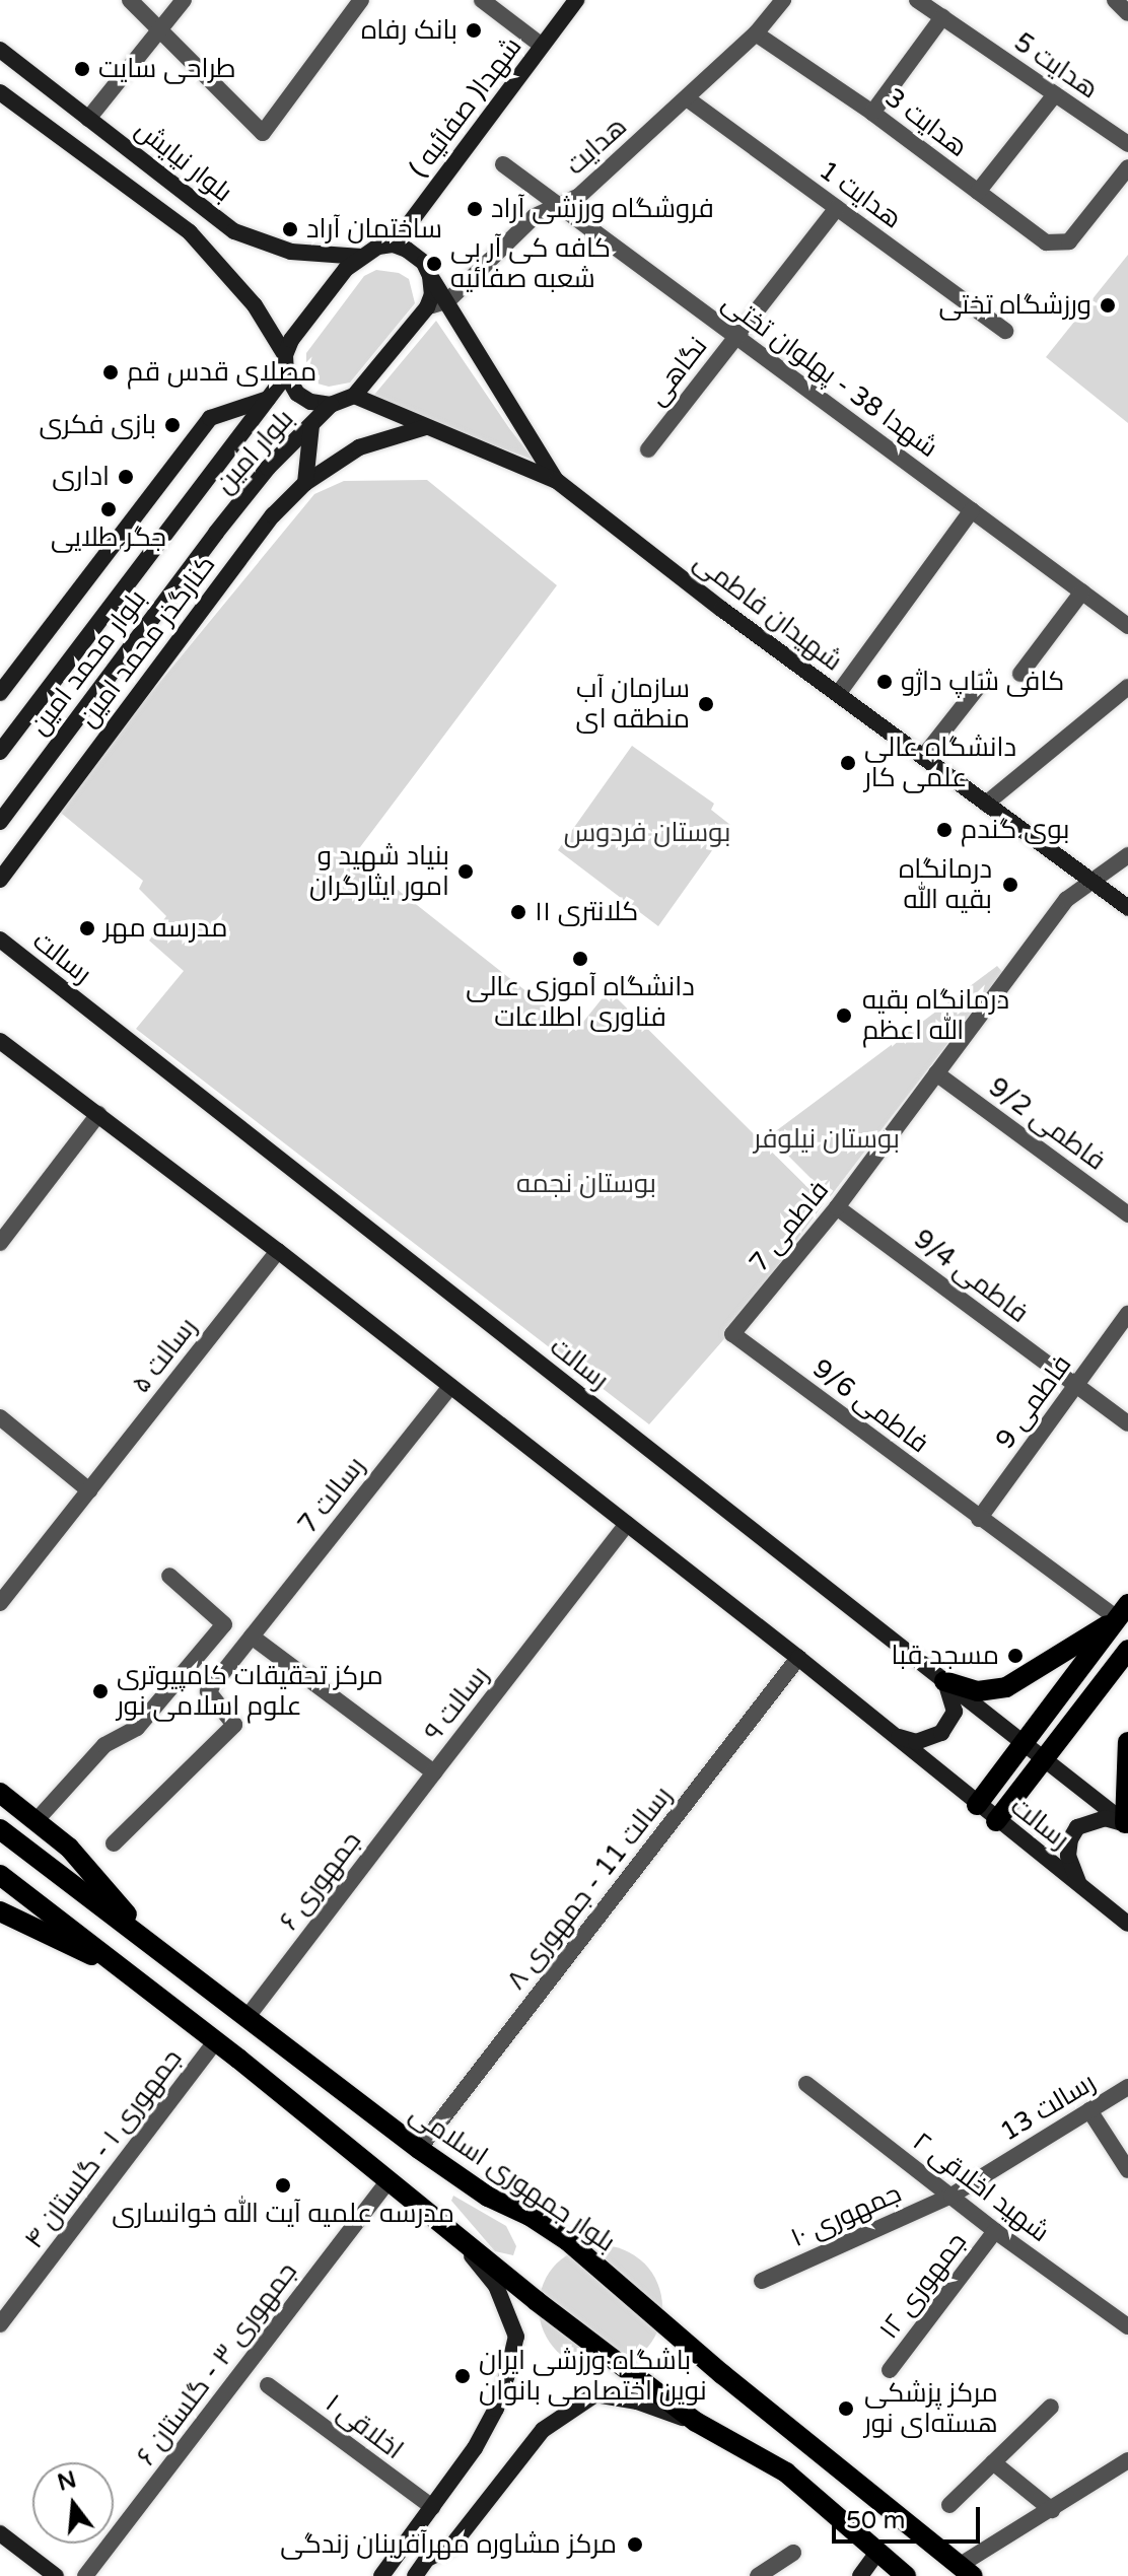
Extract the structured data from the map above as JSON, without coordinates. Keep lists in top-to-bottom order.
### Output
{
  "streets": {
    "main road": [
      "شهدا( صفائیه )",
      "بلوار نیایش",
      "بلوار امین",
      "شهیدان فاطمی",
      "کنارگذر محمد امین",
      "بلوار محمد امین",
      "رسالت",
      "بلوار جمهوری اسلامی"
    ],
    "street": [
      "هدایت 5",
      "هدایت 3",
      "هدایت",
      "هدایت 1",
      "نگاهی",
      "شهدا 38 - پهلوان تختی",
      "فاطمی 9/2",
      "فاطمی 7",
      "فاطمی 9/4",
      "رسالت ۵",
      "فاطمی 9",
      "فاطمی 9/6",
      "رسالت 7",
      "رسالت ۹",
      "جمهوری ۶",
      "رسالت 11 - جمهوری ۸",
      "رسالت 13",
      "جمهوری ۱ - گلستان ۴",
      "شهید اخلاقی ۲",
      "جمهوری ۱۰",
      "جمهوری ۱۲",
      "جمهوری ۳ - گلستان ۶",
      "اخلاقی ۱"
    ]
  },
  "crossings": [
    ["هدایت 3", "هدایت"],
    ["هدایت", "هدایت 1"],
    ["هدایت", "شهدا 38 - پهلوان تختی"],
    ["هدایت 1", "نگاهی"],
    ["نگاهی", "شهدا 38 - پهلوان تختی"],
    ["بلوار امین", "بلوار محمد امین"],
    ["شهیدان فاطمی", "کنارگذر محمد امین"],
    ["شهیدان فاطمی", "فاطمی 7"],
    ["رسالت", "رسالت ۵"],
    ["رسالت", "رسالت 7"],
    ["رسالت", "رسالت ۹"],
    ["رسالت", "رسالت 11 - جمهوری ۸"],
    ["فاطمی 9/2", "فاطمی 7"],
    ["فاطمی 7", "فاطمی 9/4"],
    ["فاطمی 7", "فاطمی 9/6"],
    ["فاطمی 9/4", "فاطمی 9"],
    ["فاطمی 9", "فاطمی 9/6"],
    ["رسالت 7", "رسالت ۹"],
    ["رسالت ۹", "جمهوری ۶"],
    ["جمهوری ۶", "بلوار جمهوری اسلامی"],
    ["رسالت 11 - جمهوری ۸", "بلوار جمهوری اسلامی"],
    ["رسالت 13", "شهید اخلاقی ۲"],
    ["رسالت 13", "جمهوری ۱۰"],
    ["شهید اخلاقی ۲", "جمهوری ۱۰"],
    ["شهید اخلاقی ۲", "جمهوری ۱۲"]
  ],
  "parks": ["بوستان فردوس", "بوستان نیلوفر", "بوستان نجمه"],
  "places": [
    "بانک رفاه",
    "طراحی سایت",
    "فروشگاه ورزشی آراد",
    "ساختمان آراد",
    "کافه کی آر بی شعبه صفائیه",
    "ورزشگاه تختی",
    "مصلای قدس قم",
    "بازی فکری",
    "اداری",
    "جگر طلایی",
    "کافی شاپ داژو",
    "سازمان آب منطقه ای",
    "دانشگاه عالی علمی کار",
    "بوی گندم",
    "بنیاد شهید و امور ایثارگران",
    "درمانگاه بقیه الله",
    "کلانتری ۱۱",
    "مدرسه مهر",
    "دانشگاه آموزی عالی فناوری اطلاعات",
    "درمانگاه بقیه الله اعظم",
    "مسجد قبا",
    "مرکز تحقیقات کامپیوتری علوم اسلامی نور",
    "مدرسه علمیه آیت الله خوانساری",
    "باشگاه ورزشی ایران نوین اختصاصی بانوان",
    "مرکز پزشکی هسته‌ای نور",
    "مرکز مشاوره مهرآفرینان زندگی"
  ],
  "scale_bar": "50 m",
  "north": "top"
}
